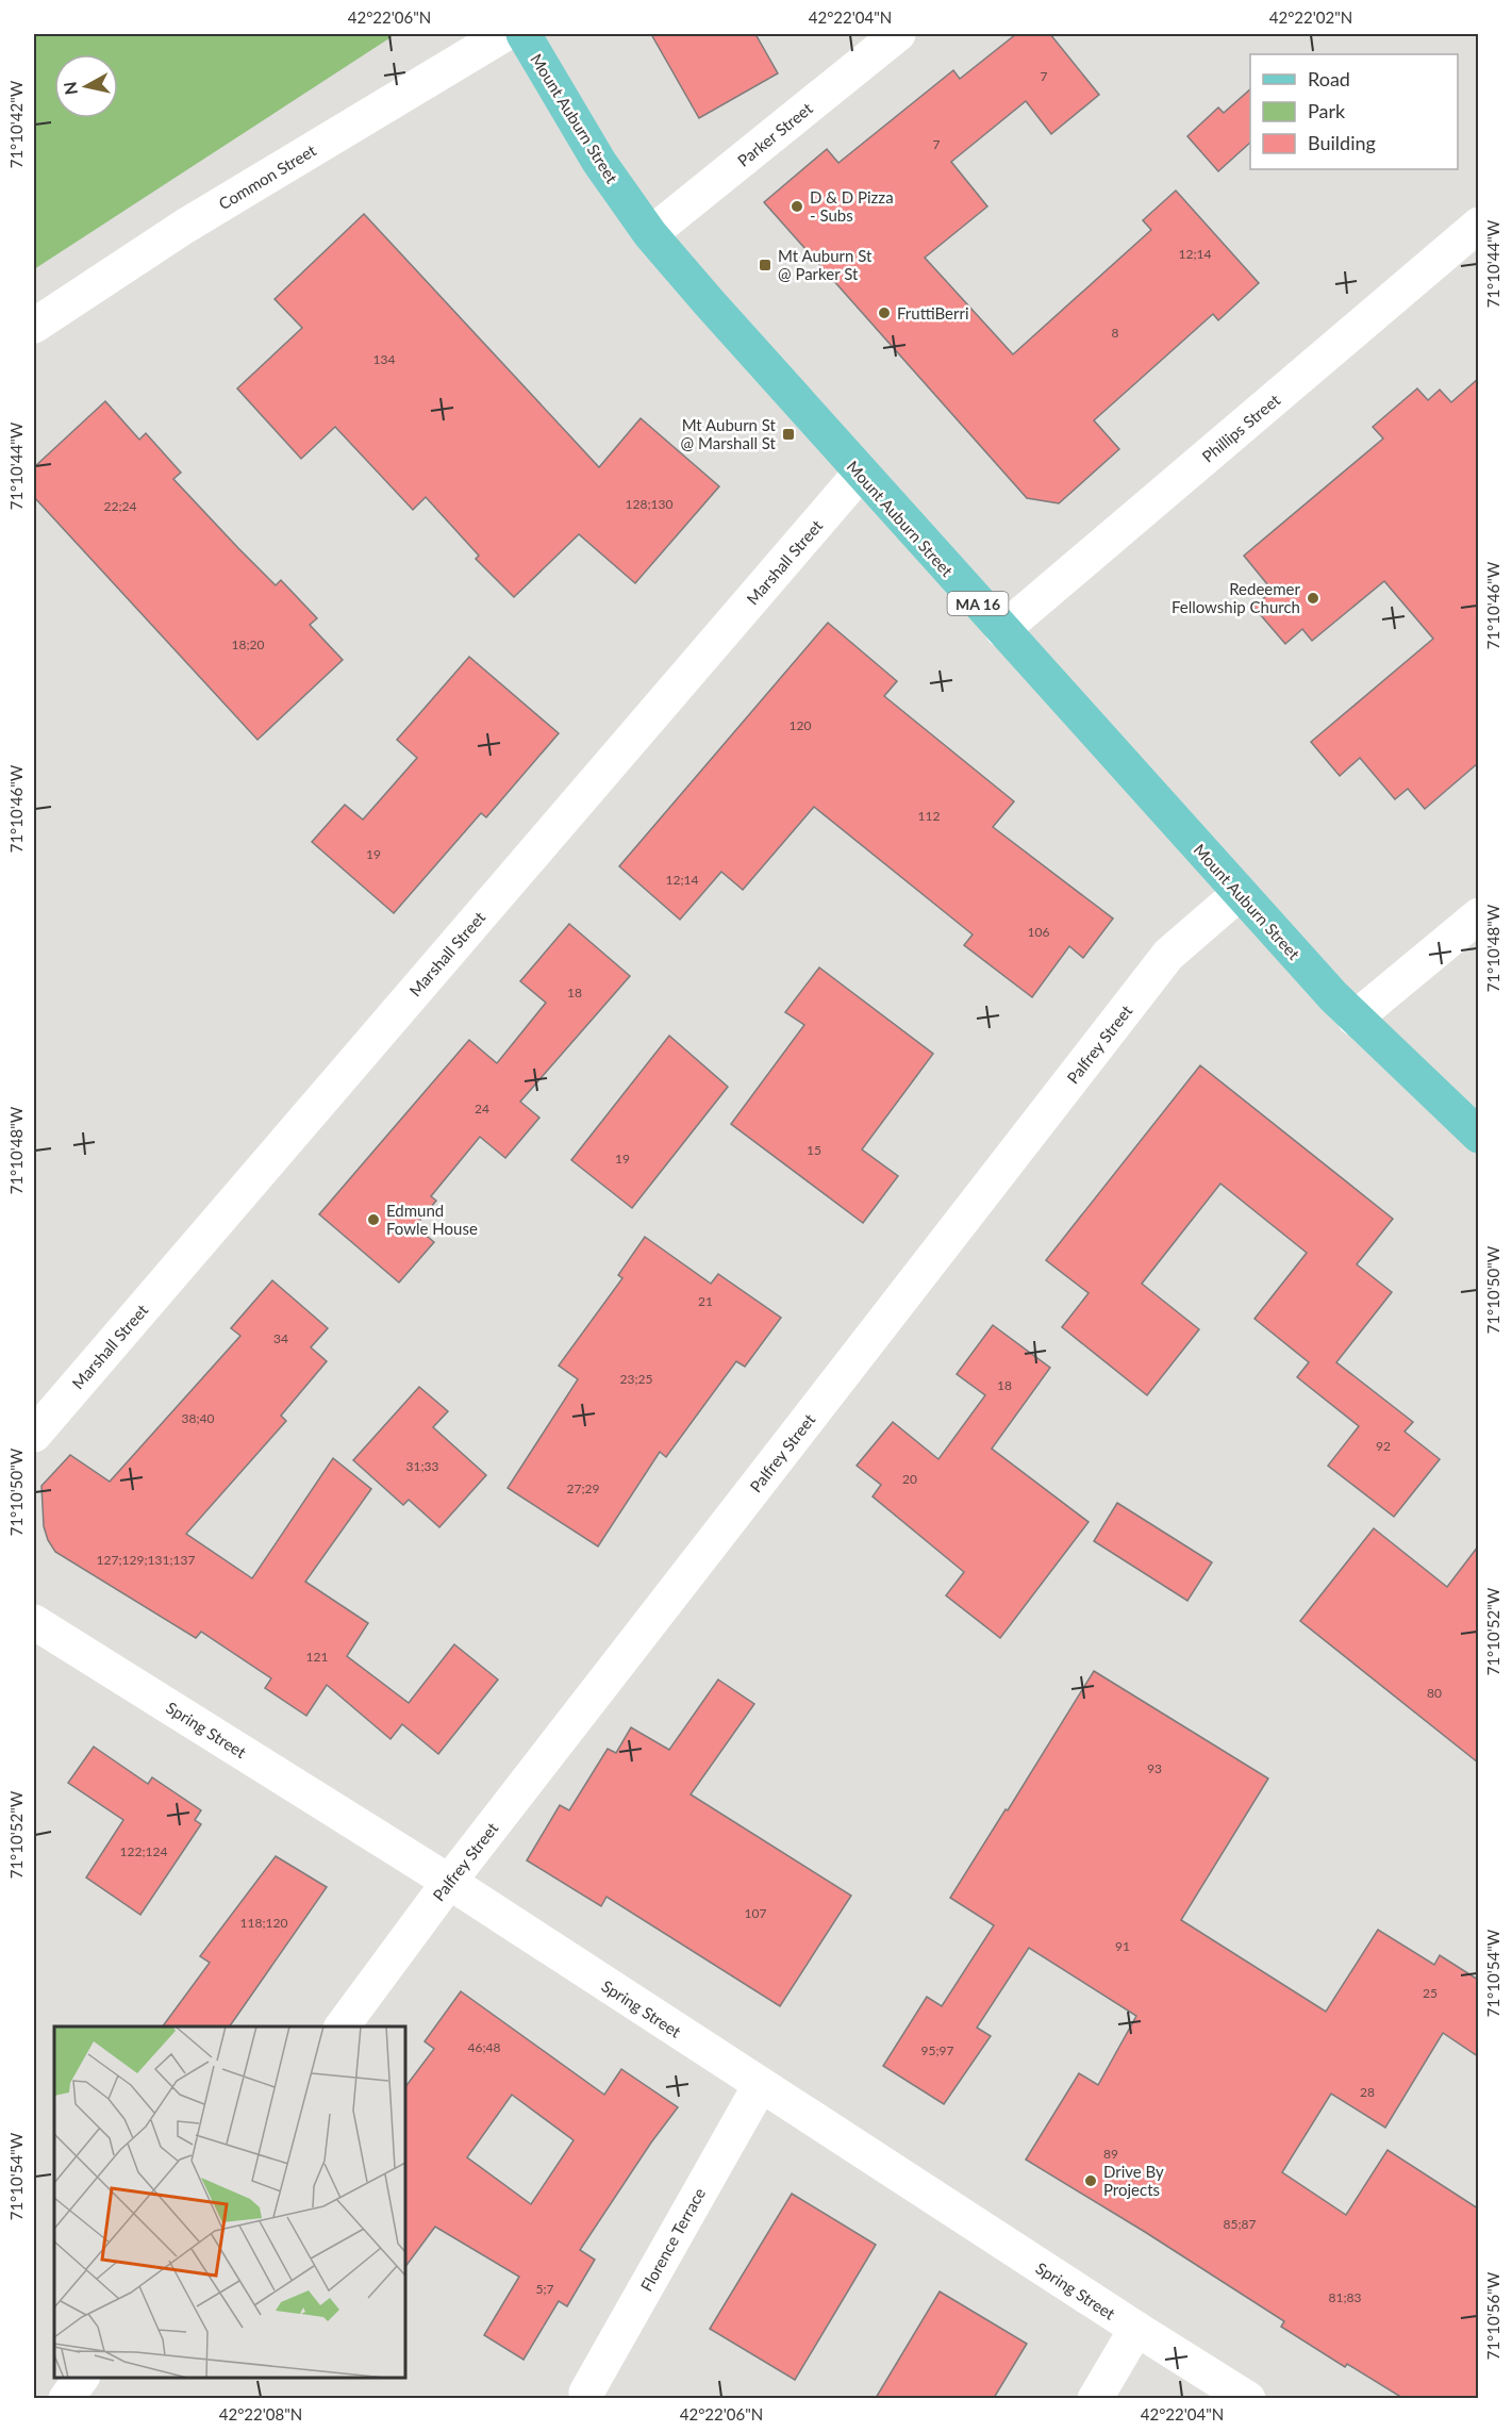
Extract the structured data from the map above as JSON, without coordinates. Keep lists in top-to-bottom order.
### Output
{
  "streets": {
    "main road": ["Mount Auburn Street", "MA 16"],
    "street": [
      "Parker Street",
      "Common Street",
      "Phillips Street",
      "Marshall Street",
      "Palfrey Street",
      "Spring Street",
      "Florence Terrace"
    ]
  },
  "crossings": [
    ["Mount Auburn Street", "Parker Street"],
    ["Mount Auburn Street", "Phillips Street"],
    ["Mount Auburn Street", "Marshall Street"],
    ["Mount Auburn Street", "Palfrey Street"],
    ["Palfrey Street", "Spring Street"],
    ["Spring Street", "Florence Terrace"]
  ],
  "places": {
    "other": [
      "D & D Pizza - Subs",
      "FruttiBerri",
      "Redeemer Fellowship Church",
      "Edmund Fowle House",
      "Drive By Projects"
    ],
    "transit": ["Mt Auburn St @ Parker St", "Mt Auburn St @ Marshall St"]
  },
  "house_numbers": [
    "7",
    "7",
    "12;14",
    "8",
    "134",
    "128;130",
    "22;24",
    "18;20",
    "120",
    "112",
    "19",
    "12;14",
    "106",
    "18",
    "24",
    "15",
    "19",
    "21",
    "34",
    "23;25",
    "18",
    "38;40",
    "92",
    "31;33",
    "20",
    "27;29",
    "127;129;131;137",
    "121",
    "80",
    "93",
    "122;124",
    "107",
    "118;120",
    "91",
    "25",
    "46;48",
    "95;97",
    "28",
    "89",
    "85;87",
    "5;7",
    "81;83"
  ],
  "legend": ["Road", "Park", "Building"],
  "north": "left",
  "coordinates": [
    "42°22'06\"N",
    "42°22'04\"N",
    "42°22'02\"N",
    "71°10'42\"W",
    "71°10'44\"W",
    "71°10'46\"W",
    "71°10'48\"W",
    "71°10'50\"W",
    "71°10'52\"W",
    "71°10'54\"W",
    "71°10'56\"W",
    "42°22'08\"N"
  ]
}
